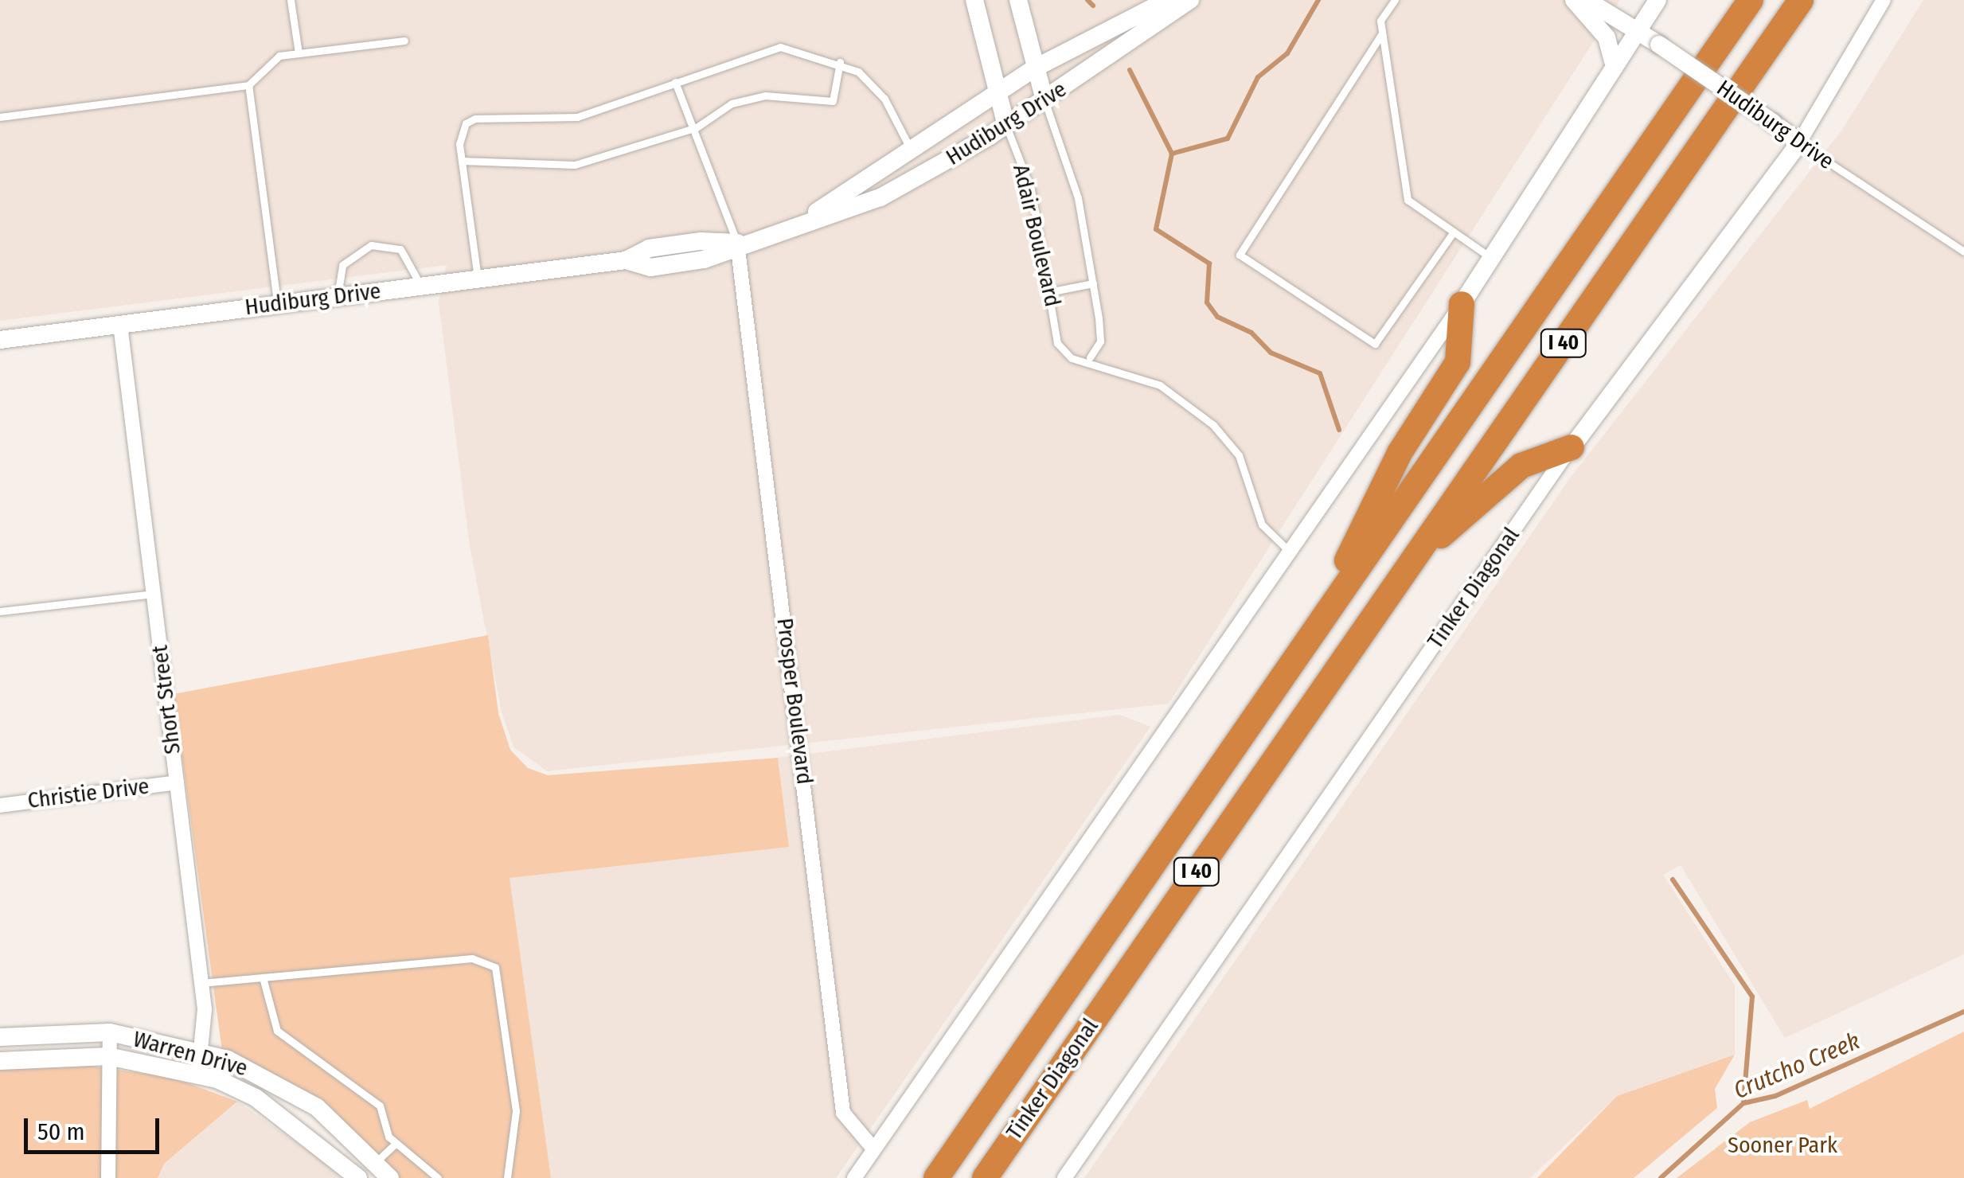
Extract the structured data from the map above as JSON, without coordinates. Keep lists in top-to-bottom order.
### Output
{
  "streets": {
    "highway": ["I 40", "Tinker Diagonal"],
    "street": [
      "Hudiburg Drive",
      "Adair Boulevard",
      "Short Street",
      "Prosper Boulevard",
      "Christie Drive",
      "Warren Drive"
    ]
  },
  "crossings": [
    ["Hudiburg Drive", "Adair Boulevard"],
    ["Hudiburg Drive", "Tinker Diagonal"],
    ["Hudiburg Drive", "Short Street"],
    ["Hudiburg Drive", "Prosper Boulevard"],
    ["Short Street", "Christie Drive"],
    ["Short Street", "Warren Drive"]
  ],
  "water": ["Crutcho Creek"],
  "parks": ["Sooner Park"],
  "scale_bar": "50 m"
}
